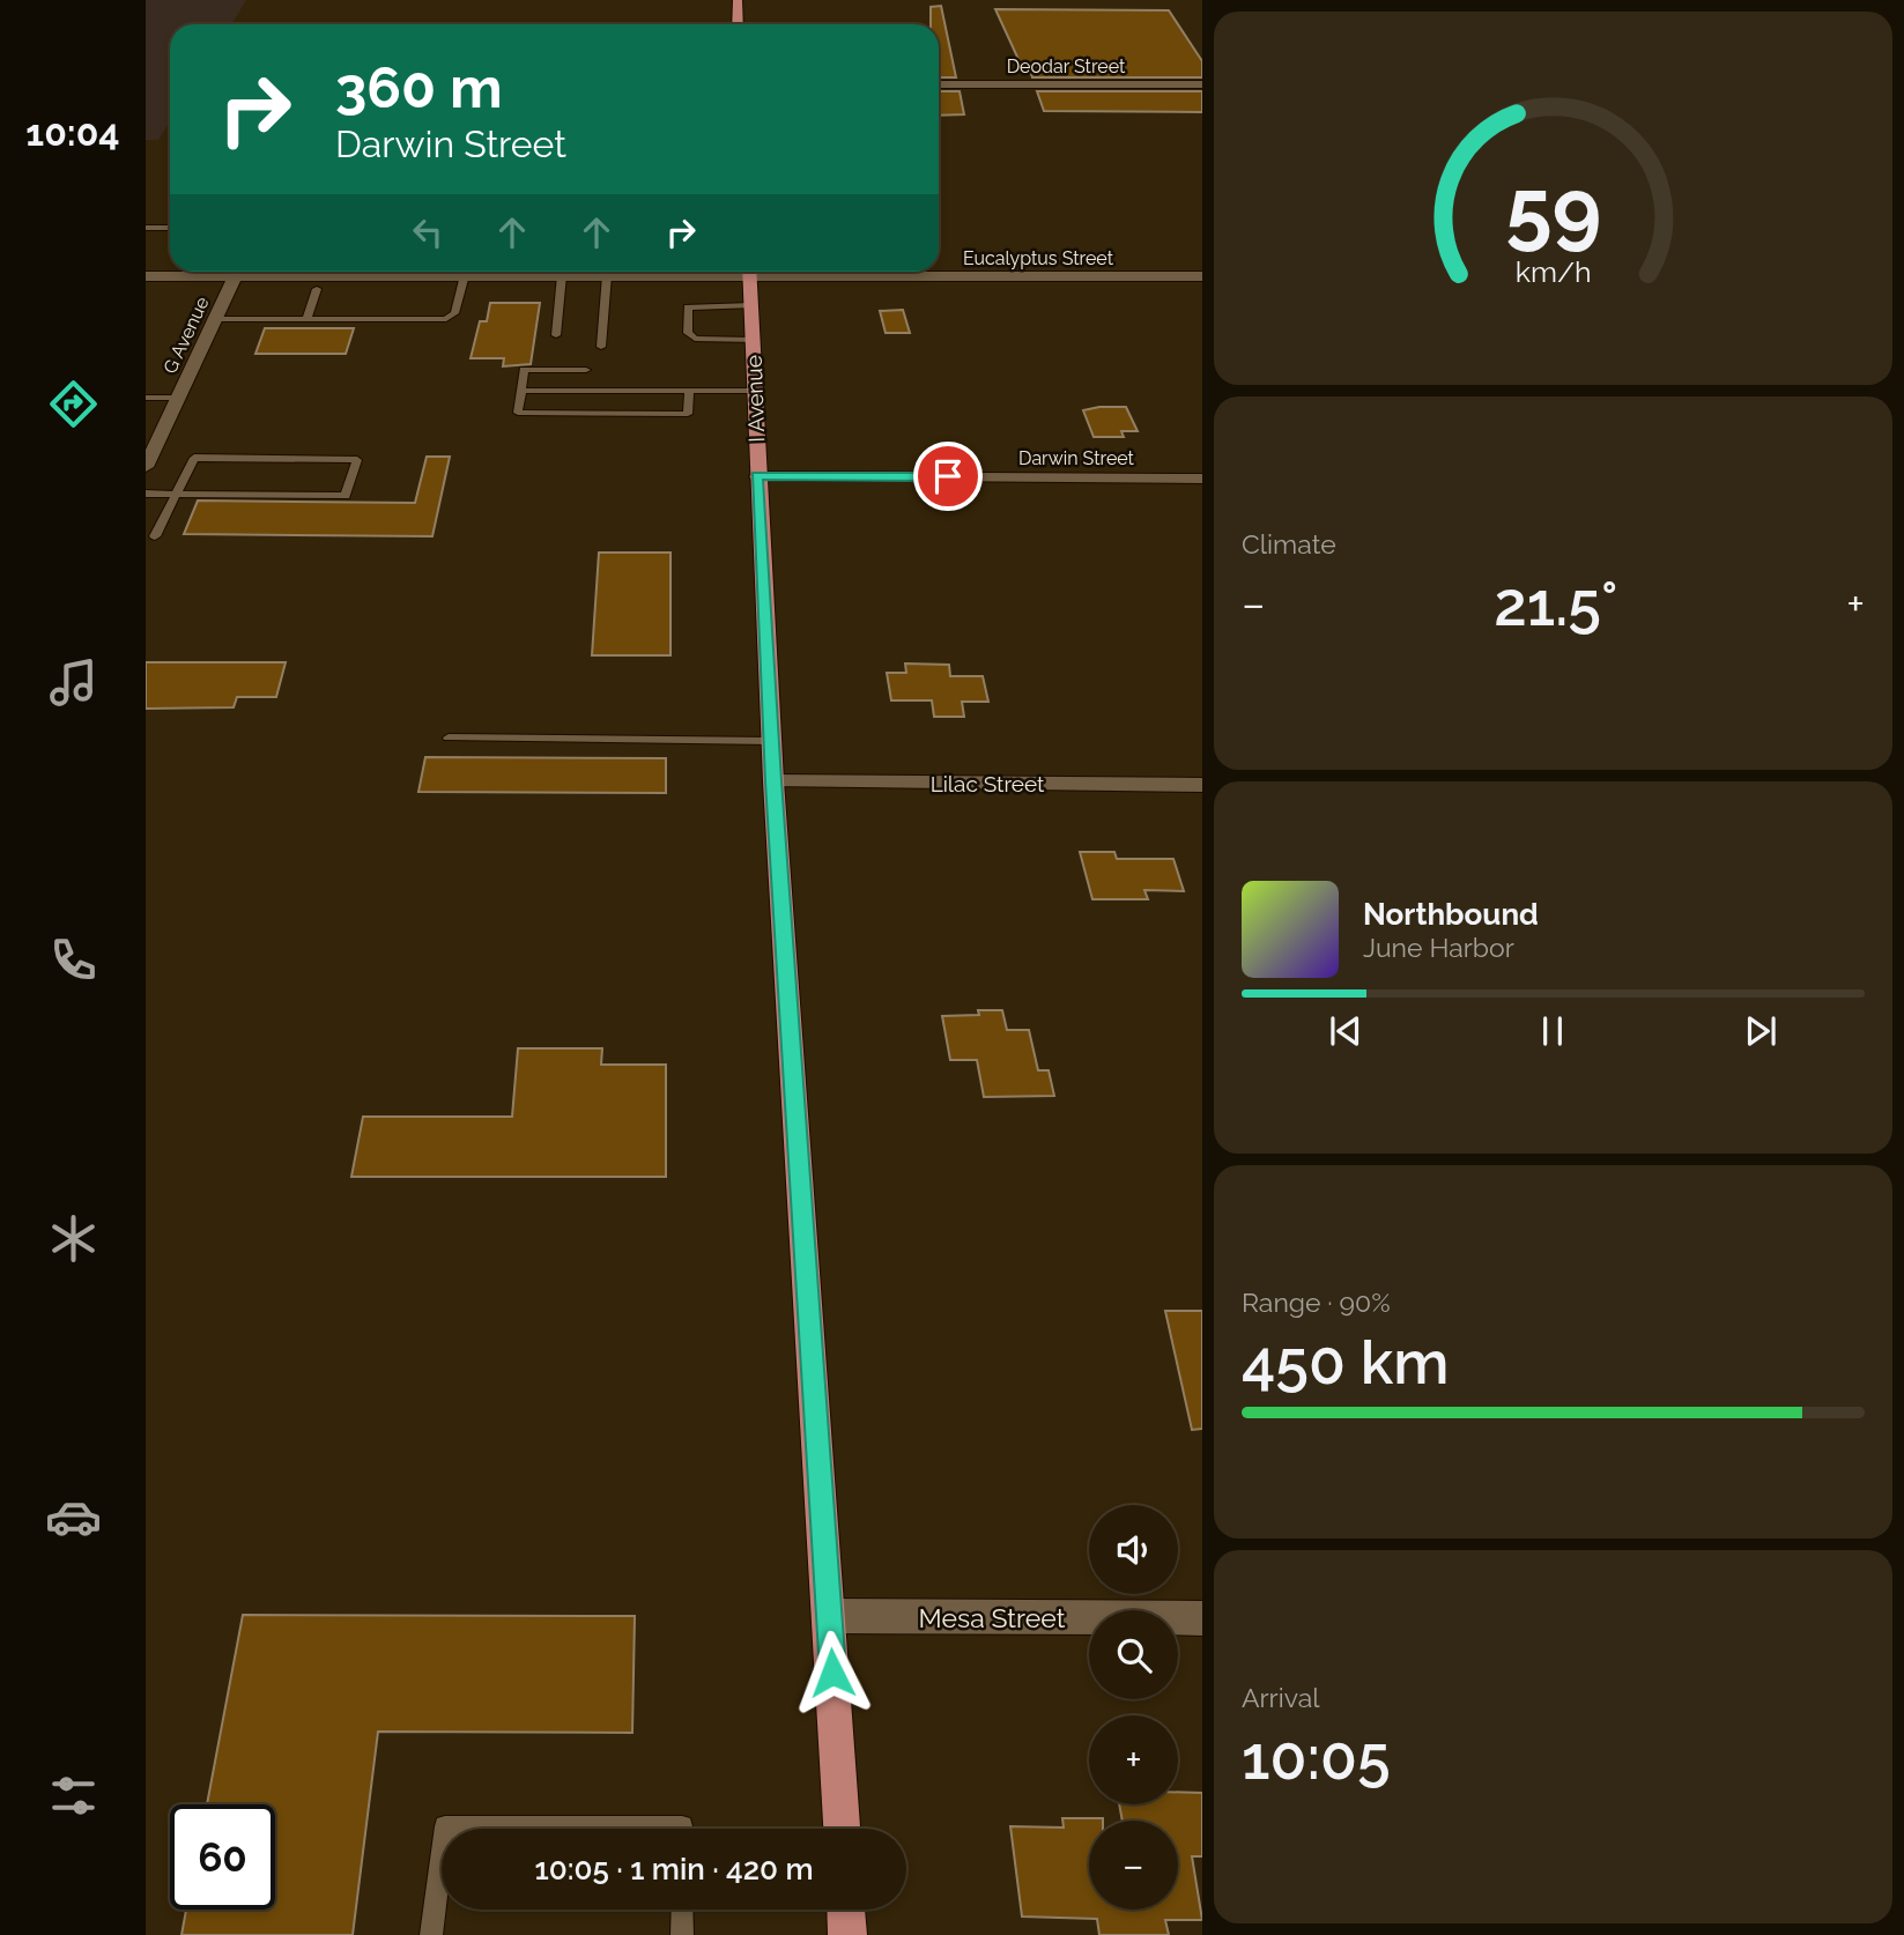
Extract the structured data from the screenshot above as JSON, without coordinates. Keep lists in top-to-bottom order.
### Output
{
  "streets": {
    "main road": ["I Avenue"],
    "street": [
      "Deodar Street",
      "Eucalyptus Street",
      "G Avenue",
      "Darwin Street",
      "Lilac Street",
      "Mesa Street"
    ]
  },
  "crossings": [
    ["I Avenue", "Darwin Street"],
    ["I Avenue", "Lilac Street"],
    ["I Avenue", "Mesa Street"]
  ],
  "page": {
    "tabs": "10:04",
    "turn": ["360 m", "Darwin Street"],
    "tile": [
      "Climate",
      ["Range · 90%", "450 km"],
      ["Arrival", "10:05"]
    ],
    "heat": ["−", "21.5°", "+"],
    "song": ["Northbound", "June Harbor"],
    "map_buttons": ["+", "−"],
    "limit": "60",
    "trip": "10:05 · 1 min · 420 m",
    "gauge": ["59", "km/h"]
  }
}
